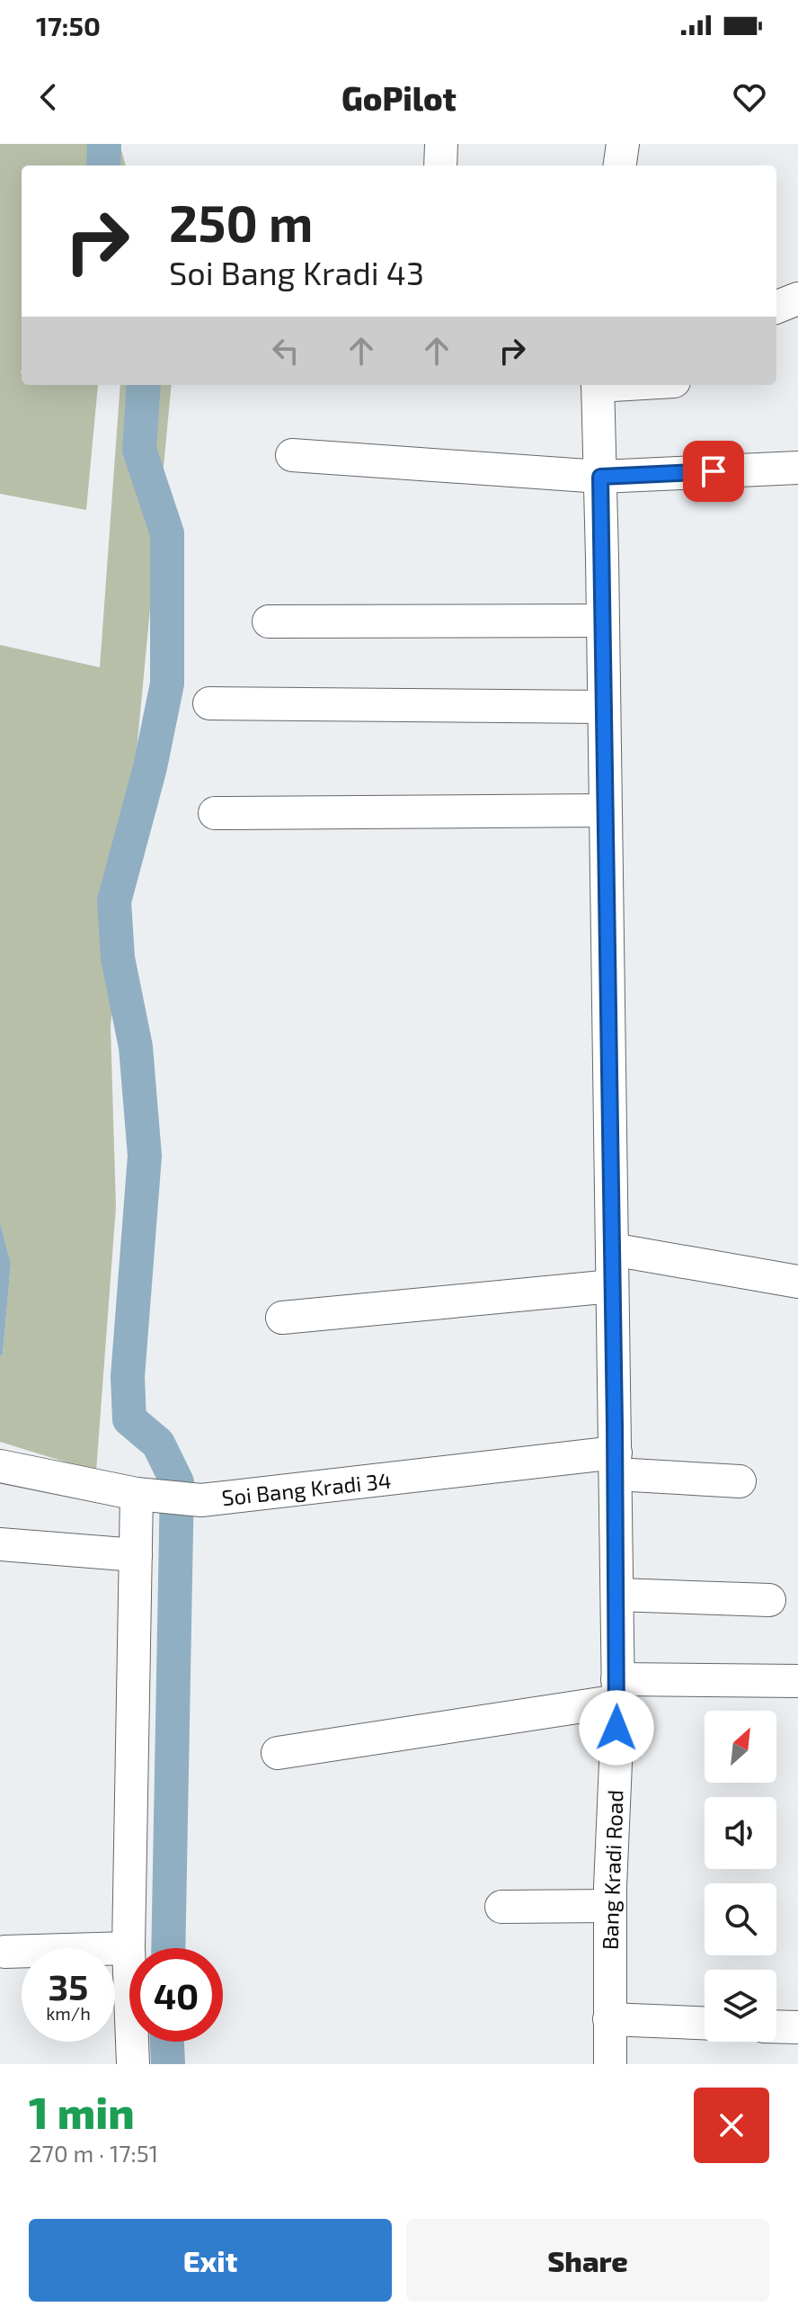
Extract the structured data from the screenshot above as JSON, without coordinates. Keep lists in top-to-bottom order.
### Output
{
  "streets": {
    "street": ["Soi Bang Kradi 34", "Bang Kradi Road"]
  },
  "crossings": [
    ["Soi Bang Kradi 34", "Bang Kradi Road"]
  ],
  "north": "top right",
  "page": {
    "status": "17:50",
    "header": "GoPilot",
    "turn": ["250 m", "Soi Bang Kradi 43"],
    "speed": "35 km/h",
    "limit": "40",
    "heading": ["1 min", "270 m · 17:51"],
    "buttons": ["Exit", "Share"]
  }
}
